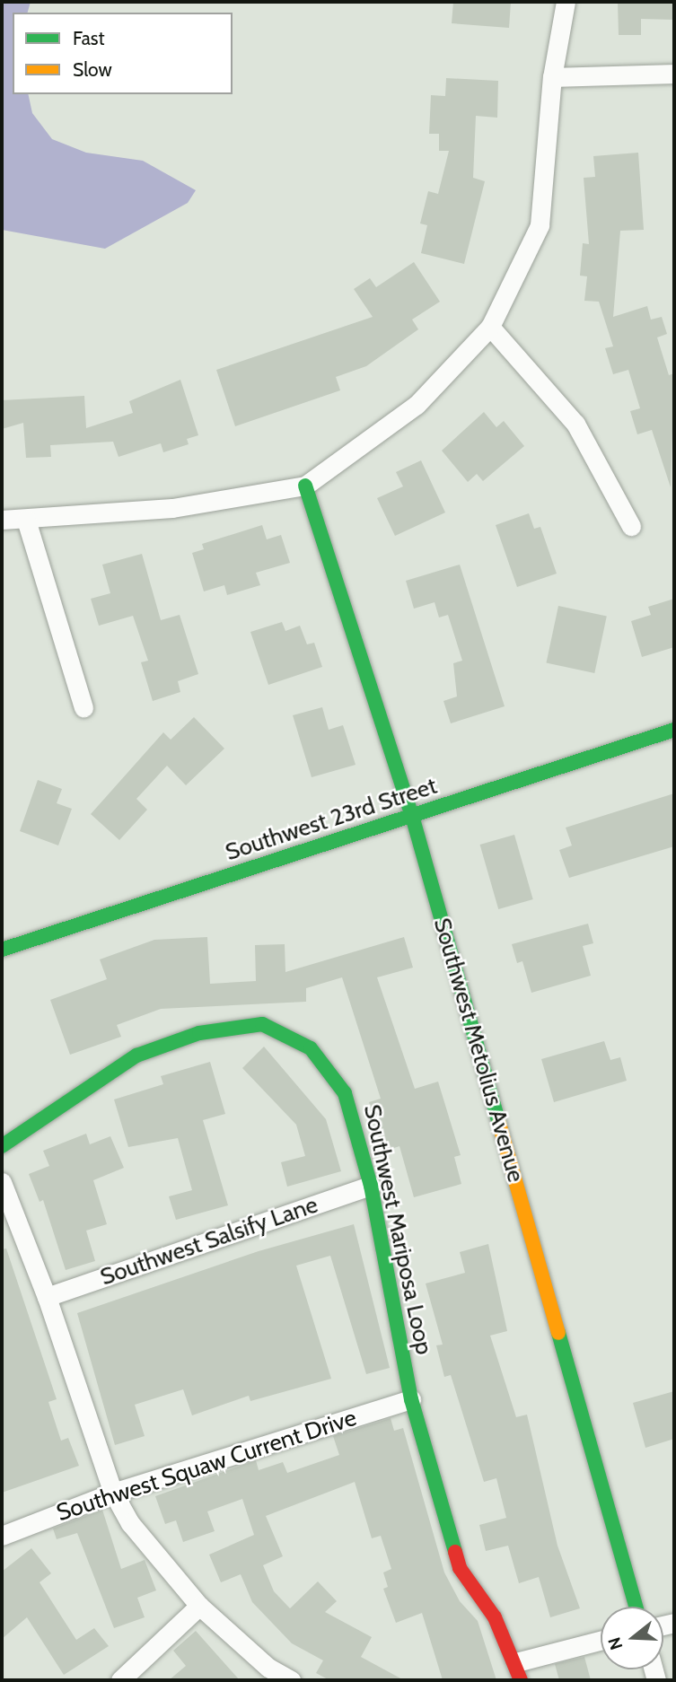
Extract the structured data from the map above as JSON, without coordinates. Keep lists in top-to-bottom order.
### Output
{
  "streets": {
    "street": [
      "Southwest 23rd Street",
      "Southwest Metolius Avenue",
      "Southwest Mariposa Loop",
      "Southwest Salsify Lane",
      "Southwest Squaw Current Drive"
    ]
  },
  "crossings": [
    ["Southwest 23rd Street", "Southwest Metolius Avenue"],
    ["Southwest Mariposa Loop", "Southwest Salsify Lane"],
    ["Southwest Mariposa Loop", "Southwest Squaw Current Drive"]
  ],
  "legend": ["Fast", "Slow"],
  "north": "left"
}
